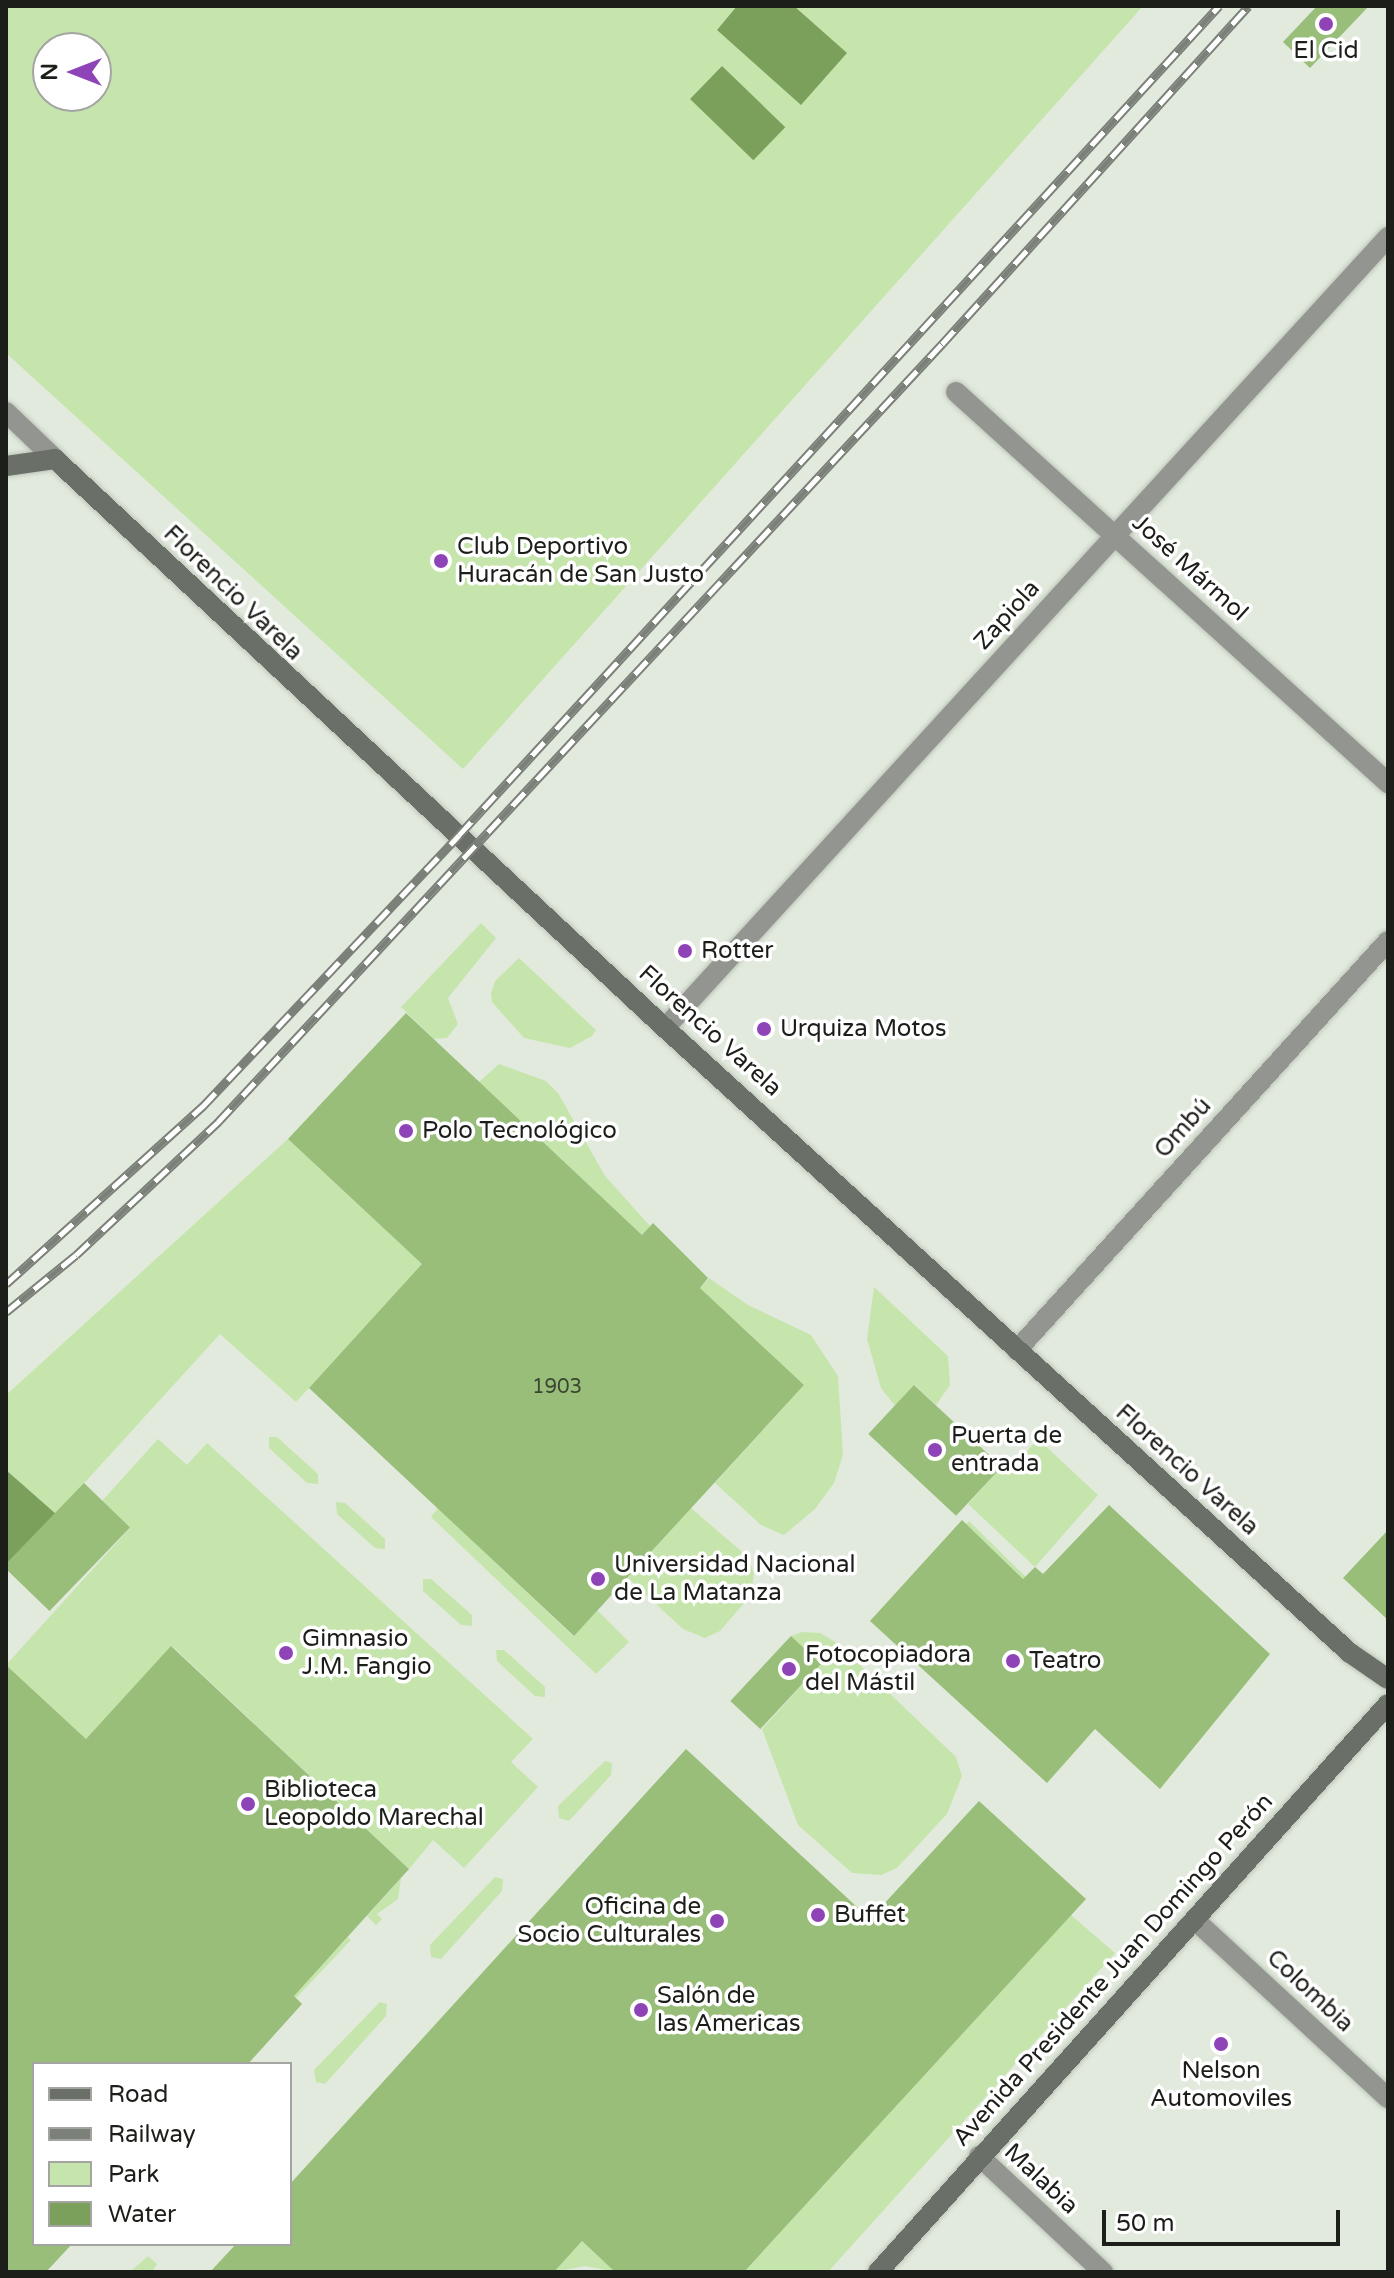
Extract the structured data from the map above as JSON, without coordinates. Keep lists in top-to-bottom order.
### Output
{
  "streets": {
    "main road": ["Florencio Varela", "Avenida Presidente Juan Domingo Perón"],
    "street": [
      "José Mármol",
      "Zapiola",
      "Ombú",
      "Colombia",
      "Malabia"
    ]
  },
  "crossings": [
    ["José Mármol", "Zapiola"],
    ["Florencio Varela", "Zapiola"],
    ["Florencio Varela", "Ombú"],
    ["Avenida Presidente Juan Domingo Perón", "Colombia"],
    ["Avenida Presidente Juan Domingo Perón", "Malabia"]
  ],
  "places": [
    "El Cid",
    "Club Deportivo Huracán de San Justo",
    "Rotter",
    "Urquiza Motos",
    "Polo Tecnológico",
    "Puerta de entrada",
    "Universidad Nacional de La Matanza",
    "Gimnasio J.M. Fangio",
    "Teatro",
    "Fotocopiadora del Mástil",
    "Biblioteca Leopoldo Marechal",
    "Buffet",
    "Oficina de Socio Culturales",
    "Salón de las Americas",
    "Nelson Automoviles"
  ],
  "house_numbers": ["1903"],
  "legend": [
    "Road",
    "Railway",
    "Park",
    "Water"
  ],
  "scale_bar": "50 m",
  "north": "left"
}
